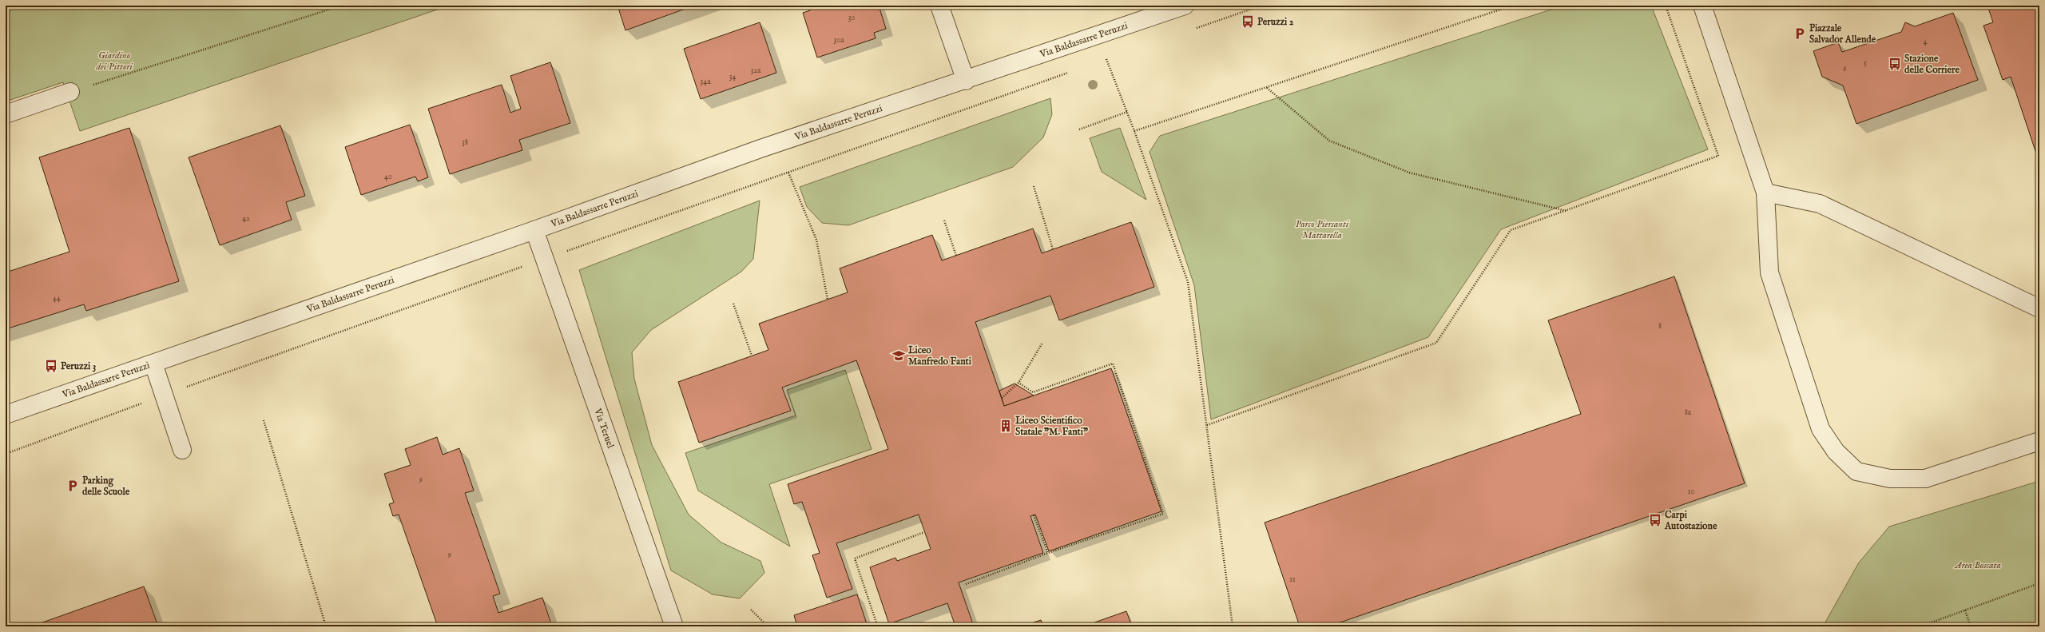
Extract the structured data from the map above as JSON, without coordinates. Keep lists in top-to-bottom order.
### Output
{
  "streets": {
    "street": ["Via Baldassarre Peruzzi", "Via Teruel"]
  },
  "crossings": [
    ["Via Baldassarre Peruzzi", "Via Teruel"]
  ],
  "parks": ["Giardino dei Pittori", "Parco Piersanti Mattarella", "Area Boscata"],
  "places": {
    "bus stop": [
      "Peruzzi 2",
      "Stazione delle Corriere",
      "Peruzzi 3",
      "Carpi Autostazione"
    ],
    "parking": ["Piazzale Salvador Allende", "Parking delle Scuole"],
    "school or university": ["Liceo Manfredo Fanti"],
    "building": ["Liceo Scientifico Statale \"M. Fanti\""]
  },
  "house_numbers": [
    "30",
    "30a",
    "4",
    "5",
    "6",
    "32a",
    "34",
    "34a",
    "38",
    "40",
    "42",
    "44",
    "8",
    "8a",
    "9",
    "10",
    "9",
    "11"
  ]
}
